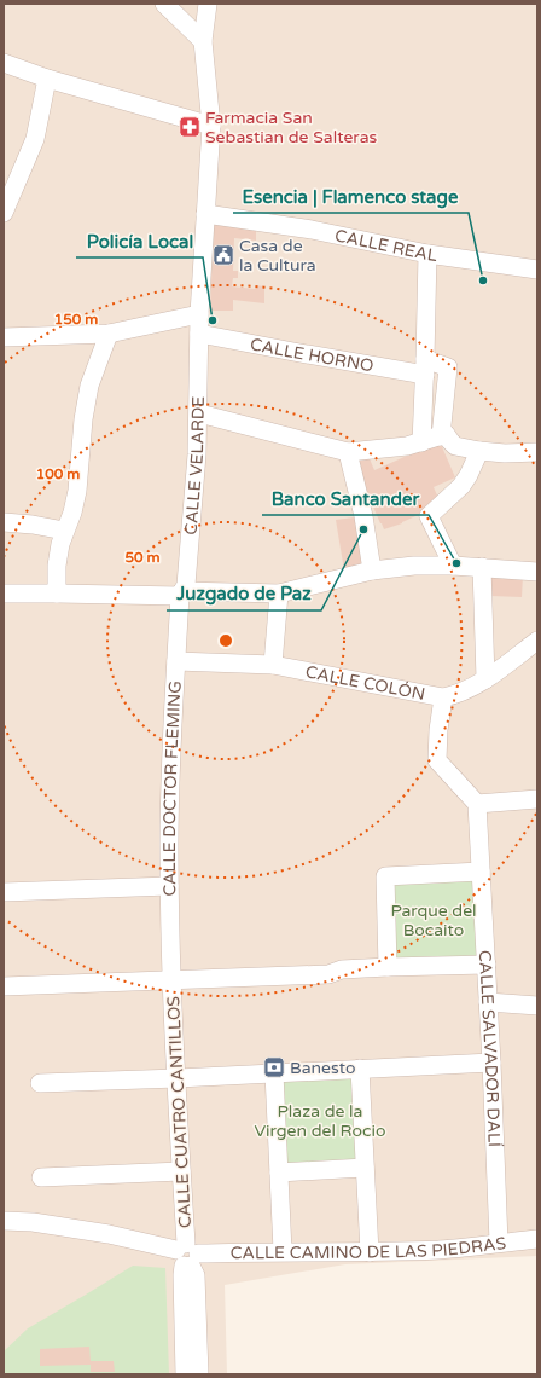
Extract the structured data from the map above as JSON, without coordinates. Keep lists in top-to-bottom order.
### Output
{
  "streets": {
    "street": [
      "CALLE REAL",
      "CALLE HORNO",
      "CALLE VELARDE",
      "CALLE COLÓN",
      "CALLE DOCTOR FLEMING",
      "CALLE SALVADOR DALÍ",
      "CALLE CUATRO CANTILLOS",
      "CALLE CAMINO DE LAS PIEDRAS"
    ]
  },
  "crossings": [
    ["CALLE REAL", "CALLE VELARDE"],
    ["CALLE HORNO", "CALLE VELARDE"],
    ["CALLE VELARDE", "CALLE DOCTOR FLEMING"],
    ["CALLE COLÓN", "CALLE DOCTOR FLEMING"],
    ["CALLE DOCTOR FLEMING", "CALLE CUATRO CANTILLOS"],
    ["CALLE SALVADOR DALÍ", "CALLE CAMINO DE LAS PIEDRAS"],
    ["CALLE CUATRO CANTILLOS", "CALLE CAMINO DE LAS PIEDRAS"]
  ],
  "parks": ["Parque del Bocaito", "Plaza de la Virgen del Rocio"],
  "places": {
    "pharmacy": ["Farmacia San Sebastian de Salteras"],
    "public building": ["Casa de la Cultura"],
    "other": [
      "Esencia | Flamenco stage",
      "Policía Local",
      "Juzgado de Paz",
      "Banco Santander"
    ],
    "bank": ["Banesto"]
  },
  "rings": ["150 m", "100 m", "50 m"]
}
